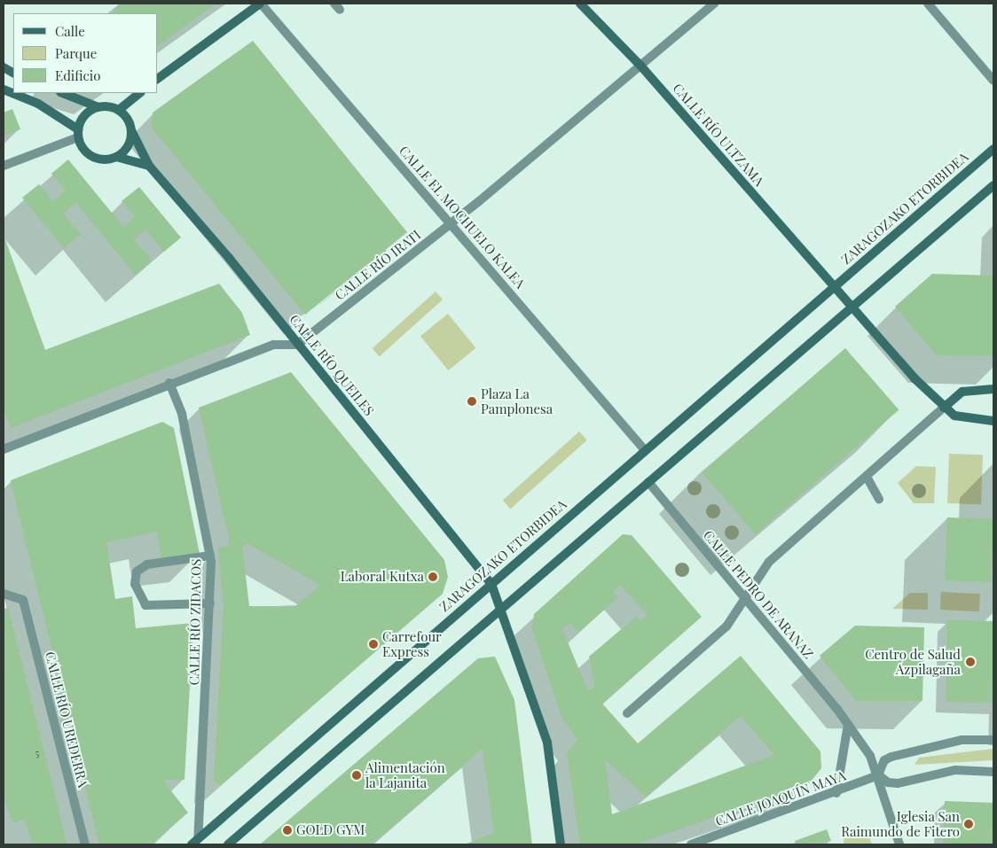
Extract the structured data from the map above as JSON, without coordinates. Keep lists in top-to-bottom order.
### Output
{
  "streets": {
    "main road": ["CALLE RÍO ULTZAMA", "ZARAGOZAKO ETORBIDEA", "CALLE RÍO QUEILES"],
    "street": [
      "CALLE EL MOCHUELO KALEA",
      "CALLE RÍO IRATI",
      "CALLE PEDRO DE ARANAZ",
      "CALLE RÍO ZIDACOS",
      "CALLE RÍO UREDERRA",
      "CALLE JOAQUÍN MAYA"
    ]
  },
  "crossings": [
    ["CALLE RÍO ULTZAMA", "ZARAGOZAKO ETORBIDEA"],
    ["CALLE RÍO ULTZAMA", "CALLE RÍO IRATI"],
    ["ZARAGOZAKO ETORBIDEA", "CALLE EL MOCHUELO KALEA"],
    ["ZARAGOZAKO ETORBIDEA", "CALLE RÍO QUEILES"],
    ["ZARAGOZAKO ETORBIDEA", "CALLE RÍO ZIDACOS"],
    ["CALLE EL MOCHUELO KALEA", "CALLE RÍO IRATI"],
    ["CALLE RÍO IRATI", "CALLE RÍO QUEILES"],
    ["CALLE PEDRO DE ARANAZ", "CALLE JOAQUÍN MAYA"]
  ],
  "places": [
    "Plaza La Pamplonesa",
    "Laboral Kutxa",
    "Carrefour Express",
    "Centro de Salud Azpilagaña",
    "Alimentación la Lajanita",
    "Iglesia San Raimundo de Fitero",
    "GOLD GYM"
  ],
  "house_numbers": ["5"],
  "legend": ["Calle", "Parque", "Edificio"]
}
